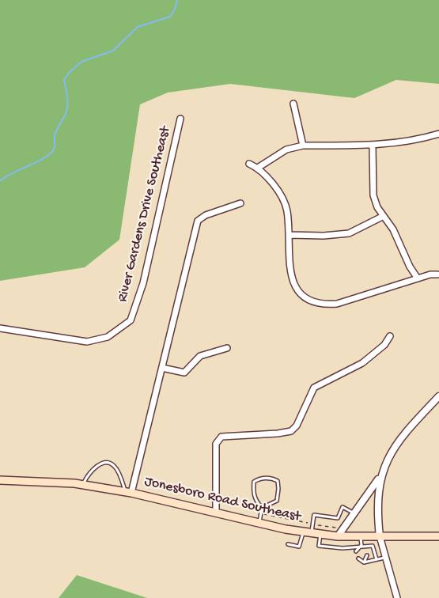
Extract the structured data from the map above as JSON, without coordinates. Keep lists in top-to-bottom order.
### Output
{
  "streets": {
    "main road": ["Jonesboro Road Southeast"],
    "street": ["River Gardens Drive Southeast"]
  }
}
